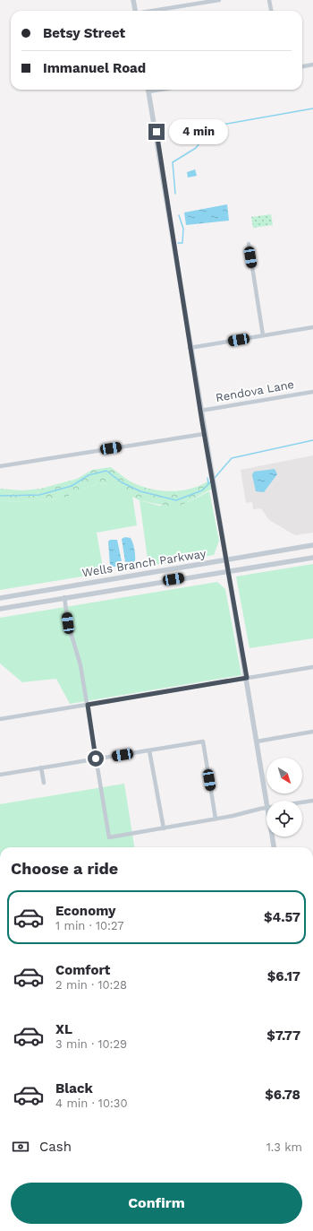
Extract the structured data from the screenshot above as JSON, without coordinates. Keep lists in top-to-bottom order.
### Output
{
  "streets": {
    "street": ["Rendova Lane", "Wells Branch Parkway"]
  },
  "north": "bottom right",
  "page": {
    "banner": ["Betsy Street", "Immanuel Road"],
    "bubble": "4 min",
    "heading": "Choose a ride",
    "list": [
      {
        "name": "Economy",
        "note": "1 min · 10:27",
        "value": "$4.57"
      },
      {
        "name": "Comfort",
        "note": "2 min · 10:28",
        "value": "$6.17"
      },
      {
        "name": "XL",
        "note": "3 min · 10:29",
        "value": "$7.77"
      },
      {
        "name": "Black",
        "note": "4 min · 10:30",
        "value": "$6.78"
      }
    ],
    "pay": ["Cash", "1.3 km"],
    "buttons": "Confirm"
  }
}
